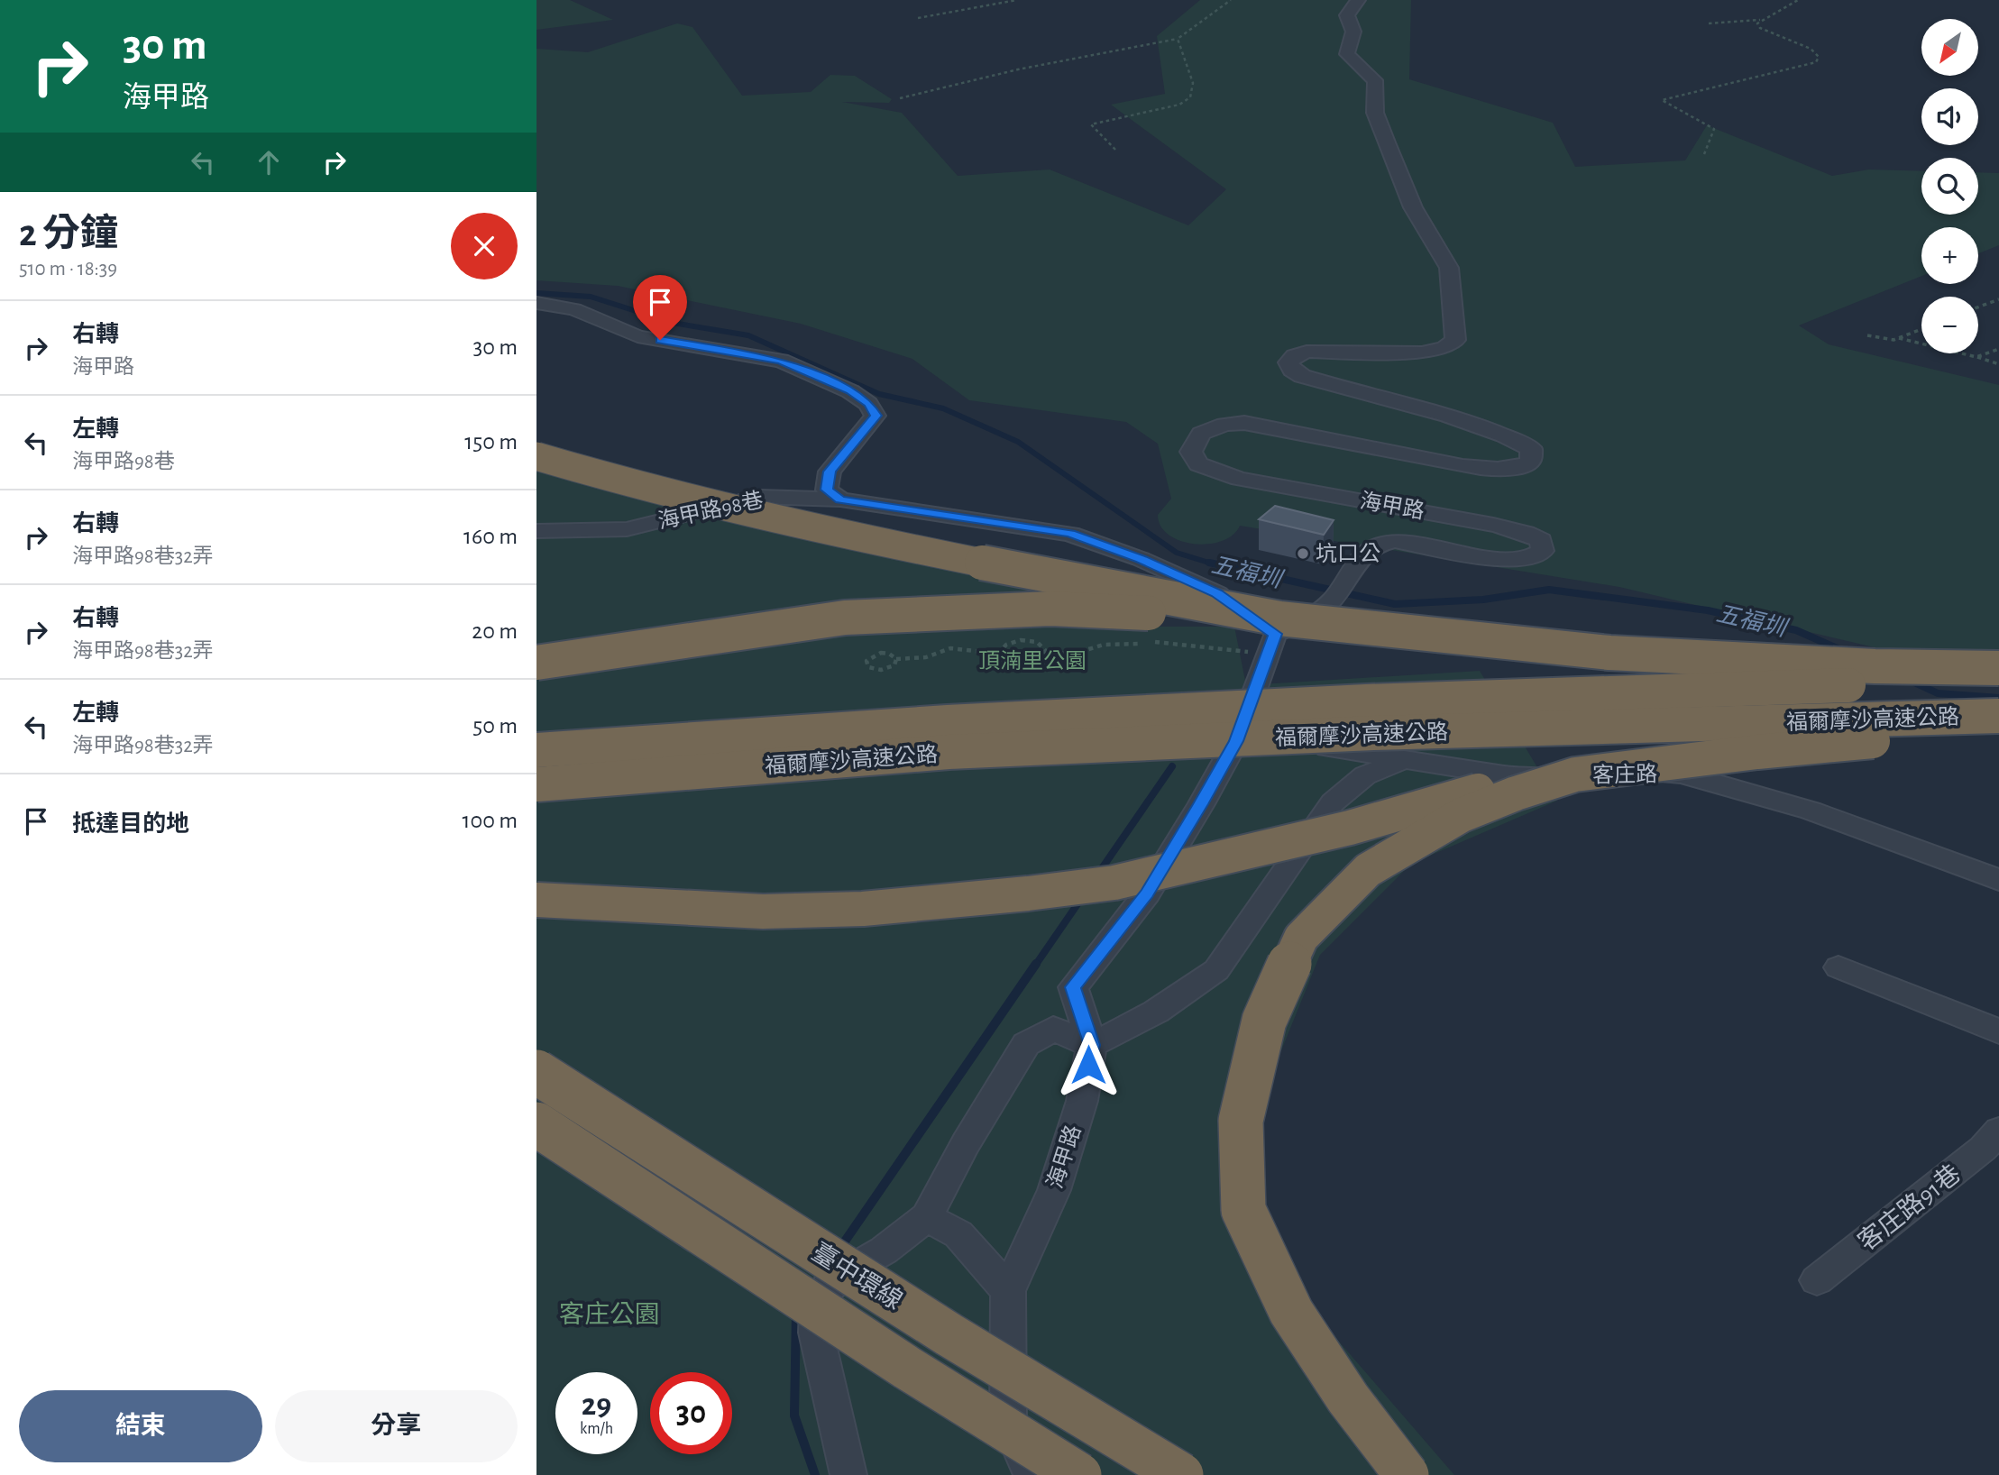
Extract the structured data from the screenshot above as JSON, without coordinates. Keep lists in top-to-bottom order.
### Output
{
  "streets": {
    "highway": ["福爾摩沙高速公路", "臺中環線"],
    "street": [
      "海甲路",
      "海甲路98巷",
      "客庄路",
      "客庄路91巷"
    ]
  },
  "crossings": [
    ["海甲路", "海甲路98巷"],
    ["海甲路", "客庄路"]
  ],
  "water": ["五福圳"],
  "parks": ["頂湳里公園", "客庄公園"],
  "places": ["坑口公"],
  "north": "bottom left",
  "page": {
    "turn": ["30 m", "海甲路"],
    "map_buttons": ["+", "−"],
    "heading": ["2 分鐘", "510 m · 18:39"],
    "list": [
      {
        "name": "右轉",
        "note": "海甲路",
        "value": "30 m"
      },
      {
        "name": "左轉",
        "note": "海甲路98巷",
        "value": "150 m"
      },
      {
        "name": "右轉",
        "note": "海甲路98巷32弄",
        "value": "160 m"
      },
      {
        "name": "右轉",
        "note": "海甲路98巷32弄",
        "value": "20 m"
      },
      {
        "name": "左轉",
        "note": "海甲路98巷32弄",
        "value": "50 m"
      },
      {
        "name": "抵達目的地",
        "value": "100 m"
      }
    ],
    "speed": "29 km/h",
    "limit": "30",
    "buttons": ["結束", "分享"]
  }
}
